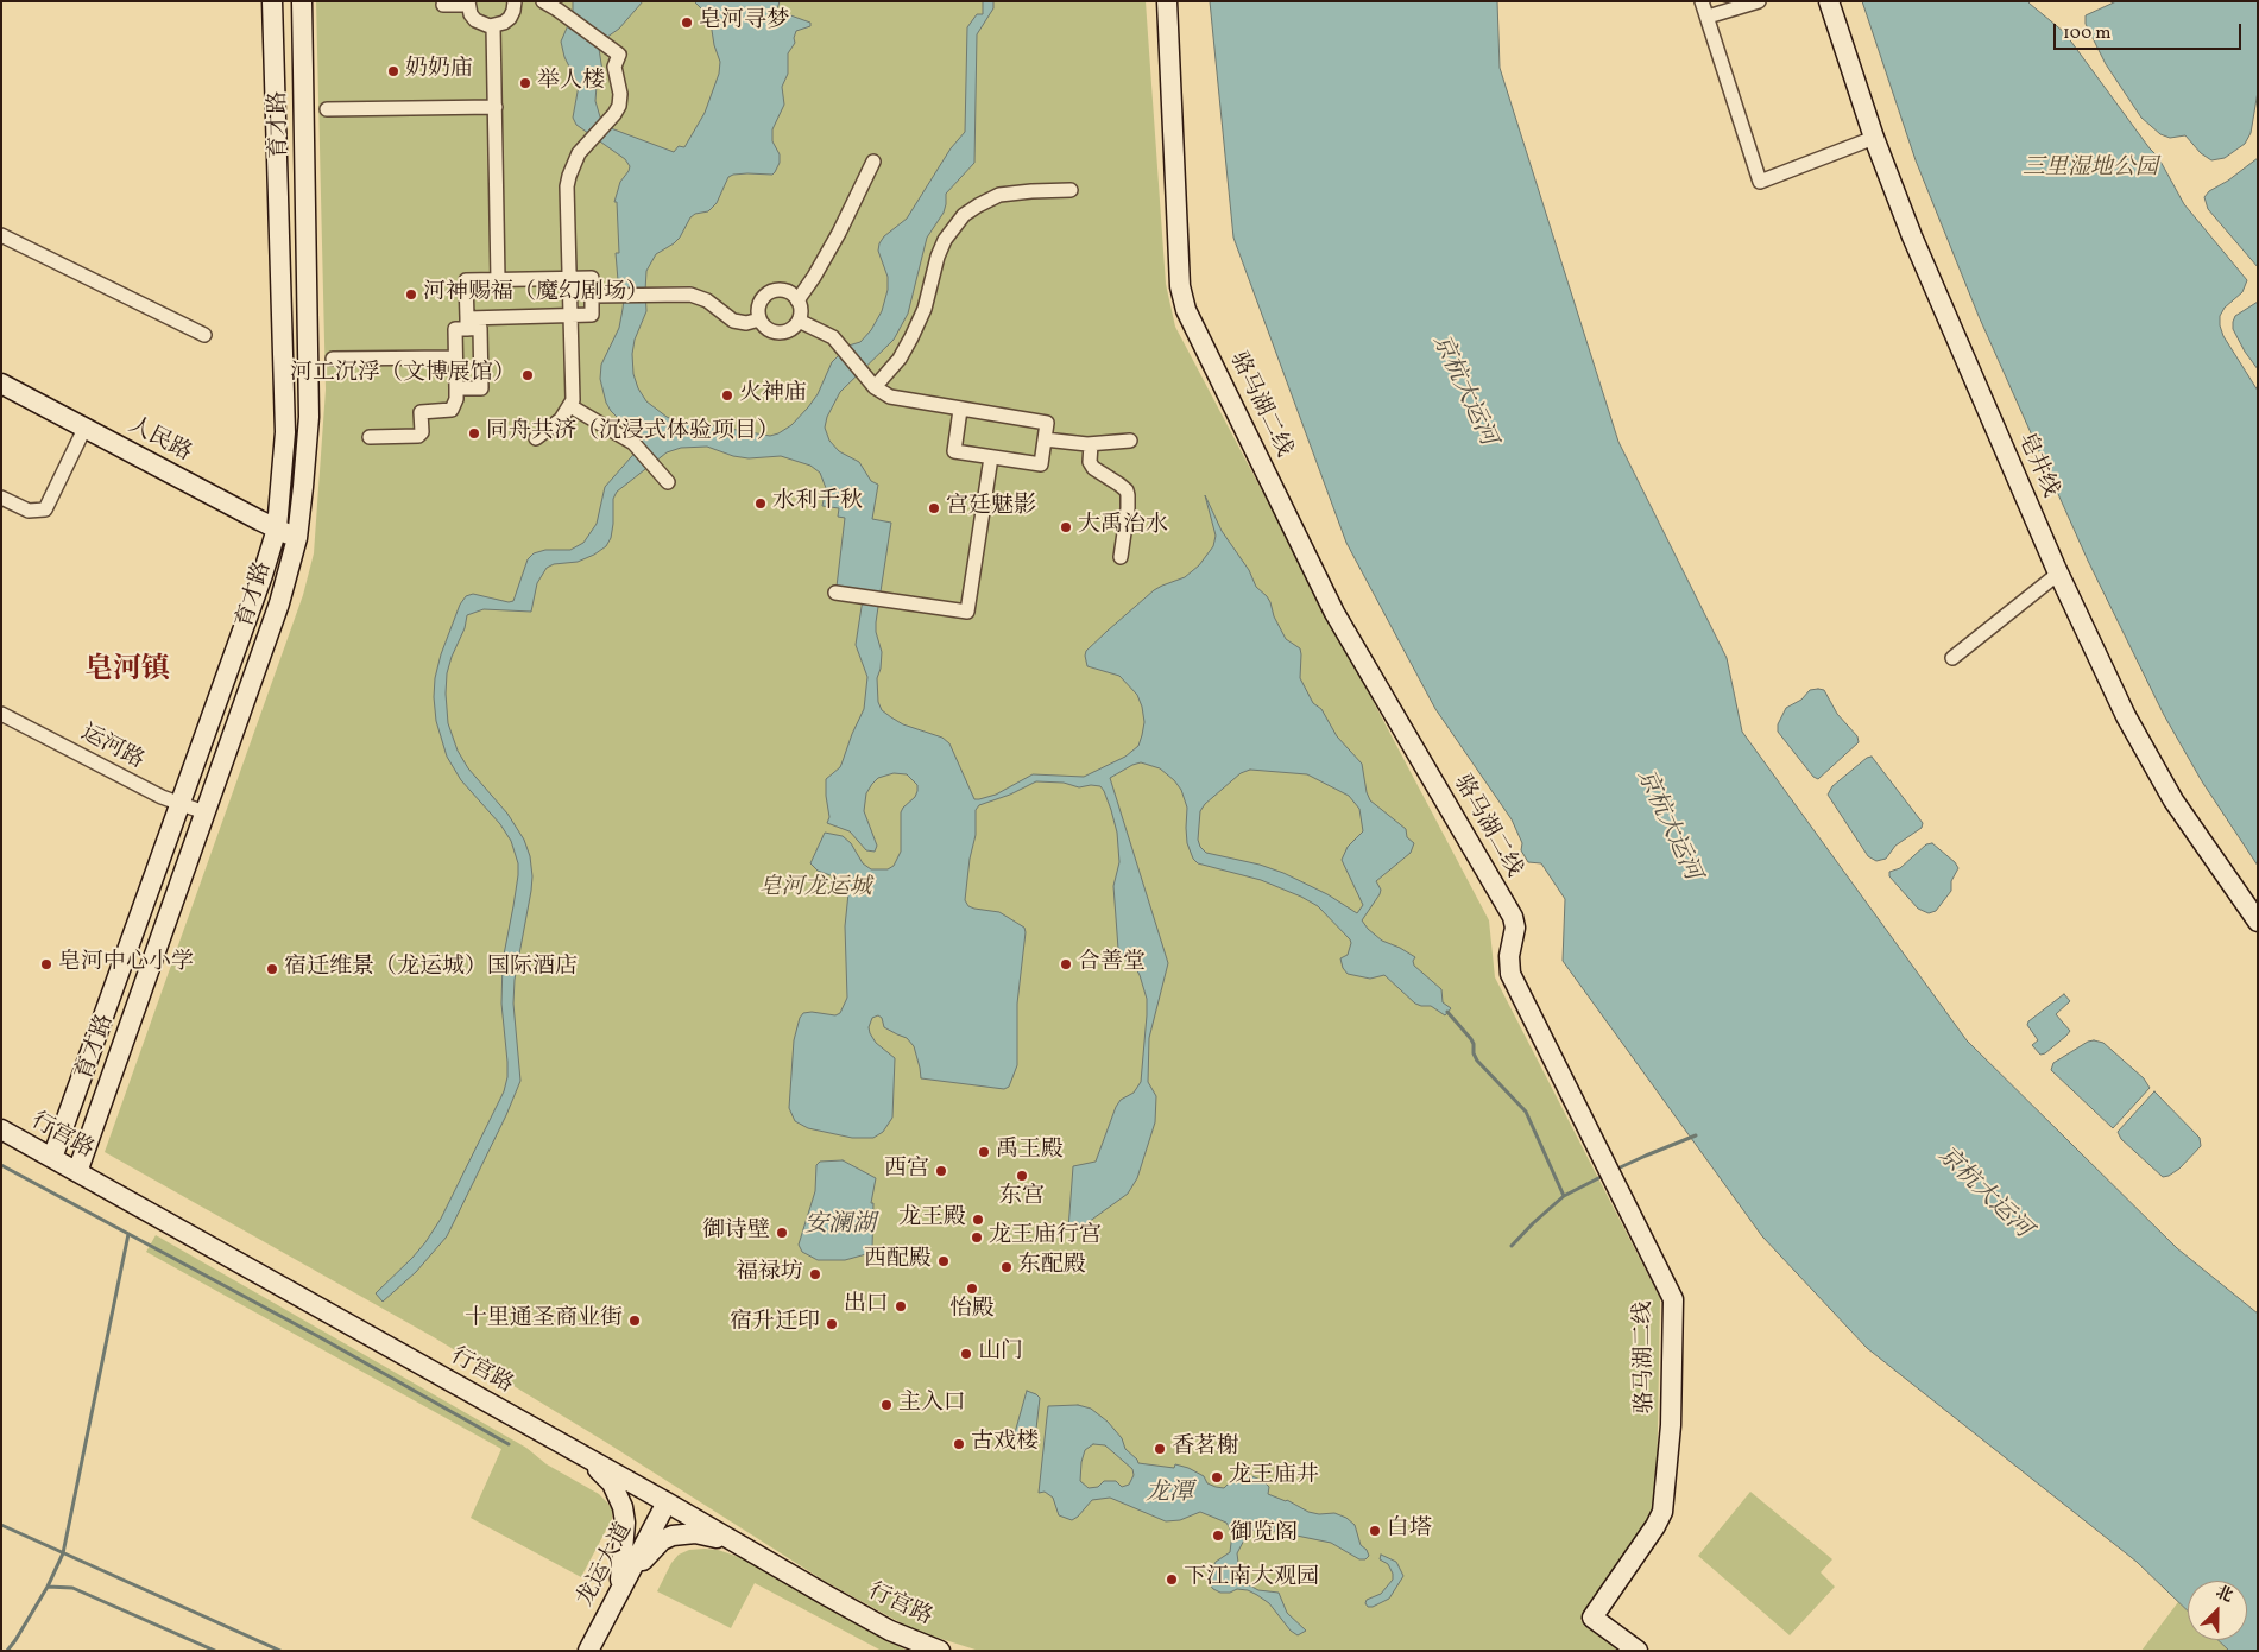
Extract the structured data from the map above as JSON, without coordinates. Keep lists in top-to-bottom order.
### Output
{
  "streets": {
    "street": [
      "育才路",
      "骆马湖二线",
      "人民路",
      "皂井线",
      "运河路",
      "行宫路",
      "龙运大道"
    ]
  },
  "crossings": [
    ["育才路", "人民路"],
    ["育才路", "运河路"],
    ["育才路", "行宫路"],
    ["行宫路", "龙运大道"]
  ],
  "districts": ["皂河镇"],
  "water": ["京杭大运河", "安澜湖", "龙潭"],
  "parks": ["三里湿地公园", "皂河龙运城"],
  "places": [
    "皂河寻梦",
    "奶奶庙",
    "举人楼",
    "河神赐福（魔幻剧场）",
    "河工沉浮（文博展馆）",
    "火神庙",
    "同舟共济（沉浸式体验项目）",
    "水利千秋",
    "宫廷魅影",
    "大禹治水",
    "皂河中心小学",
    "合善堂",
    "宿迁维景（龙运城）国际酒店",
    "禹王殿",
    "西宫",
    "东宫",
    "龙王殿",
    "御诗壁",
    "龙王庙行宫",
    "西配殿",
    "东配殿",
    "福禄坊",
    "怡殿",
    "出口",
    "十里通圣商业街",
    "宿升迁印",
    "山门",
    "主入口",
    "古戏楼",
    "香茗榭",
    "龙王庙井",
    "白塔",
    "御览阁",
    "下江南大观园"
  ],
  "scale_bar": "100 m",
  "north": "top right"
}
